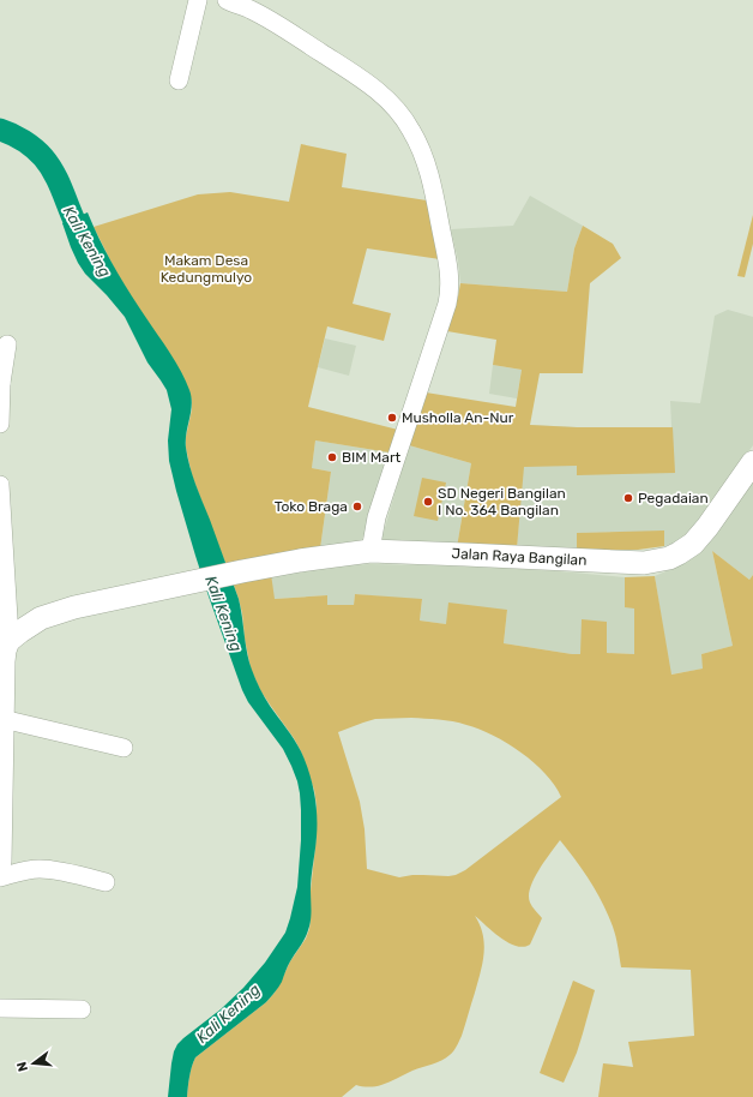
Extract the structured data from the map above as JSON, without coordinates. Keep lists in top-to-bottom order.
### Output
{
  "streets": {
    "main road": ["Jalan Raya Bangilan"]
  },
  "water": ["Kali Kening"],
  "parks": ["Makam Desa Kedungmulyo"],
  "places": [
    "Musholla An-Nur",
    "BIM Mart",
    "Pegadaian",
    "SD Negeri Bangilan I No. 364 Bangilan",
    "Toko Braga"
  ],
  "north": "left"
}
